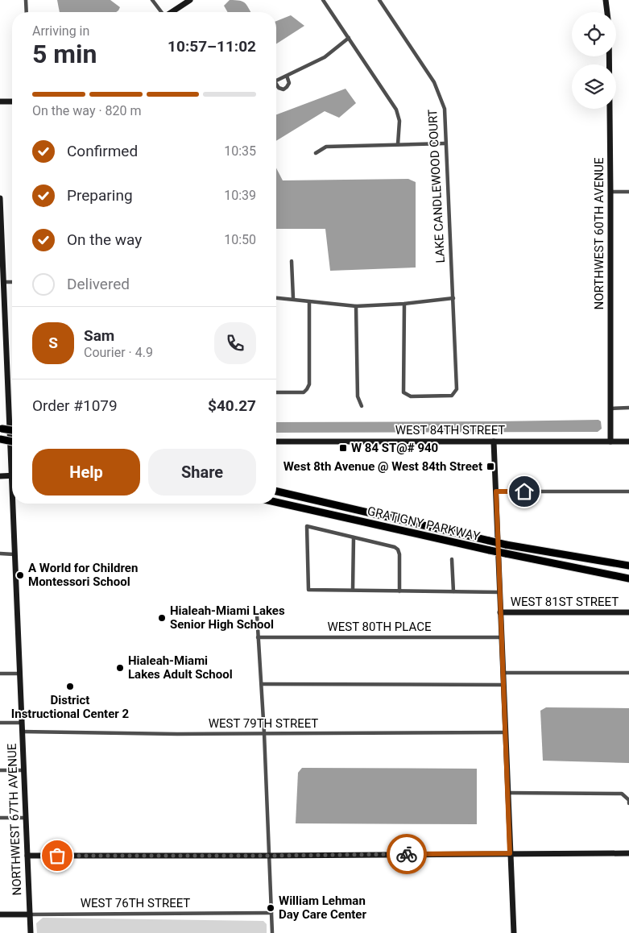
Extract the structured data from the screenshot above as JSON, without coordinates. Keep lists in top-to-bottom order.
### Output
{
  "streets": {
    "highway": ["GRATIGNY PARKWAY"],
    "street": [
      "LAKE CANDLEWOOD COURT",
      "NORTHWEST 60TH AVENUE",
      "WEST 84TH STREET",
      "WEST 81ST STREET",
      "WEST 80TH PLACE",
      "WEST 79TH STREET",
      "NORTHWEST 67TH AVENUE",
      "WEST 76TH STREET"
    ]
  },
  "crossings": [
    ["NORTHWEST 60TH AVENUE", "WEST 84TH STREET"],
    ["WEST 79TH STREET", "NORTHWEST 67TH AVENUE"],
    ["NORTHWEST 67TH AVENUE", "WEST 76TH STREET"]
  ],
  "places": {
    "transit": ["W 84 ST@# 940", "West 8th Avenue @ West 84th Street"],
    "other": [
      "A World for Children Montessori School",
      "Hialeah-Miami Lakes Senior High School",
      "Hialeah-Miami Lakes Adult School",
      "District Instructional Center 2",
      "William Lehman Day Care Center"
    ]
  },
  "page": {
    "heading": ["5 min", "Arriving in", "10:57–11:02"],
    "panel": [
      "Sam",
      "Courier · 4.9",
      "Order #1079",
      "$40.27"
    ],
    "bar": "On the way · 820 m",
    "list": [
      ["Confirmed", "10:35"],
      ["Preparing", "10:39"],
      ["On the way", "10:50"],
      "Delivered"
    ],
    "round": "S",
    "buttons": ["Help", "Share"]
  }
}
